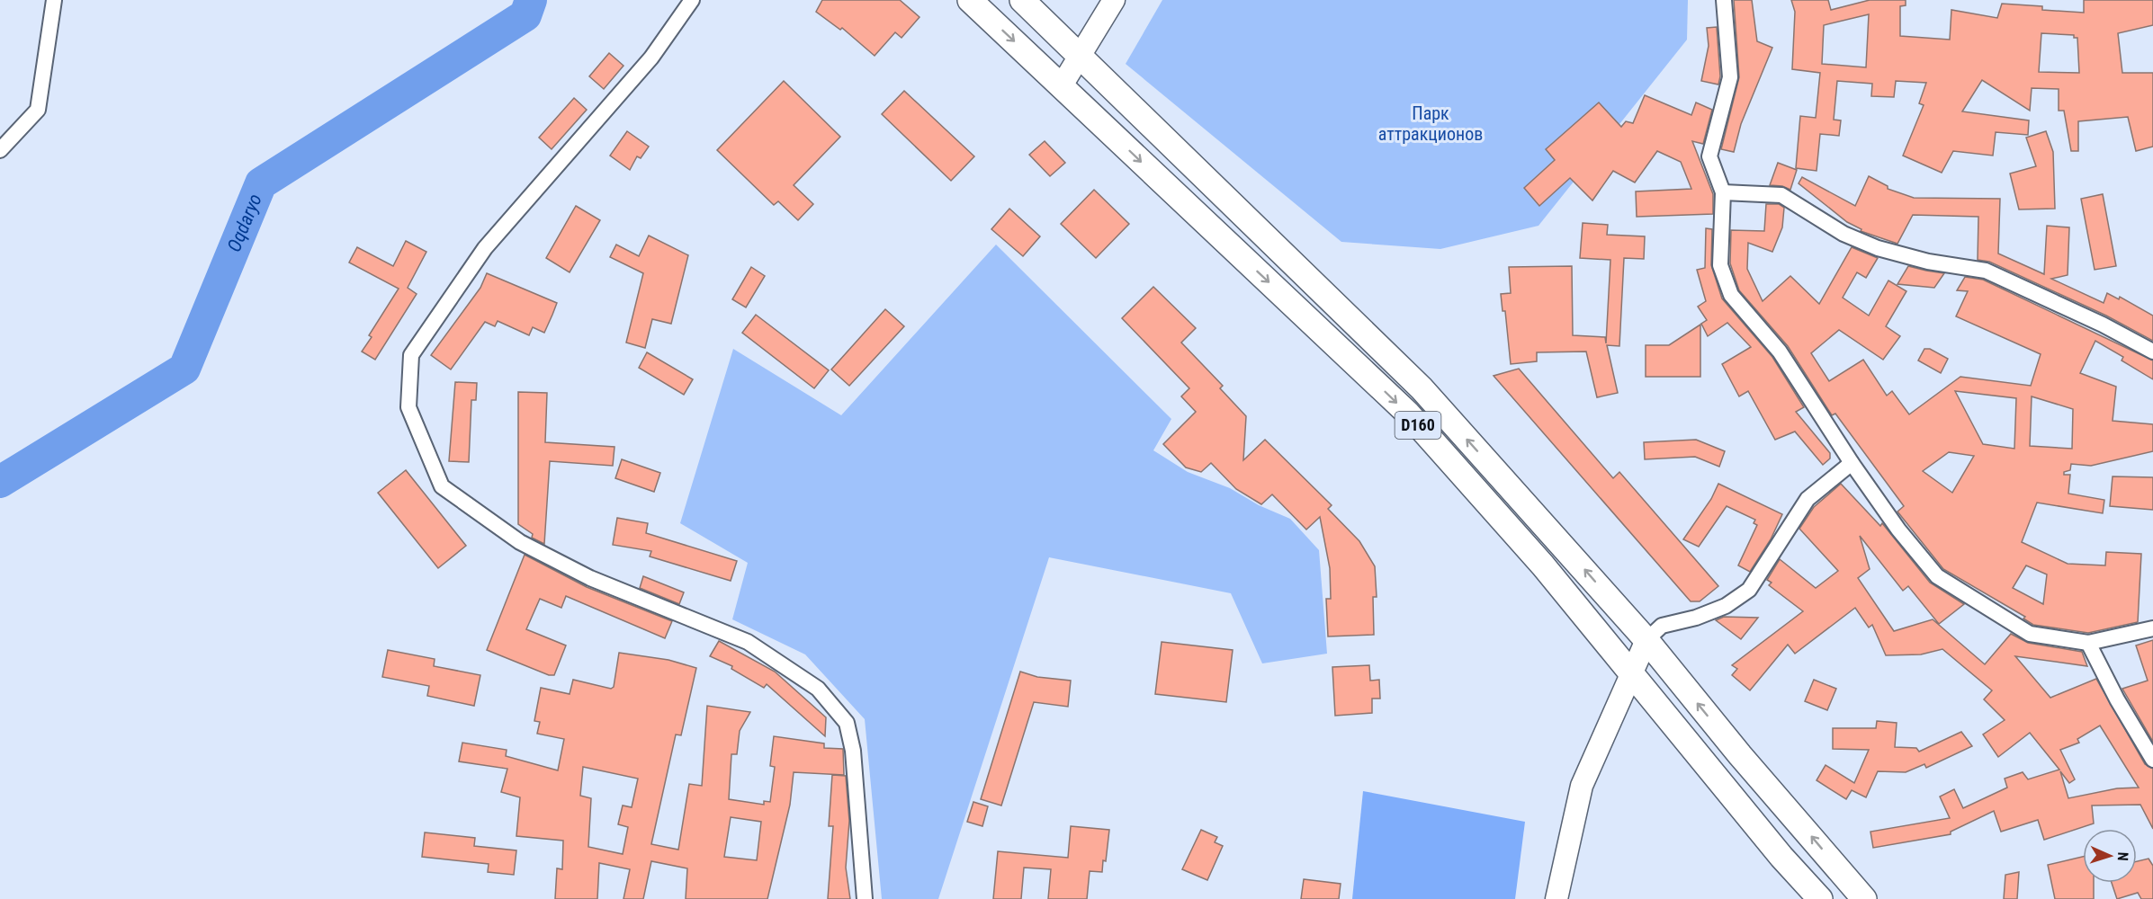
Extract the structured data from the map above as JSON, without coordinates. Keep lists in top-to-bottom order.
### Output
{
  "streets": {
    "main road": ["D160"]
  },
  "water": ["Oqdaryo"],
  "parks": ["Парк аттракционов"],
  "north": "right"
}
